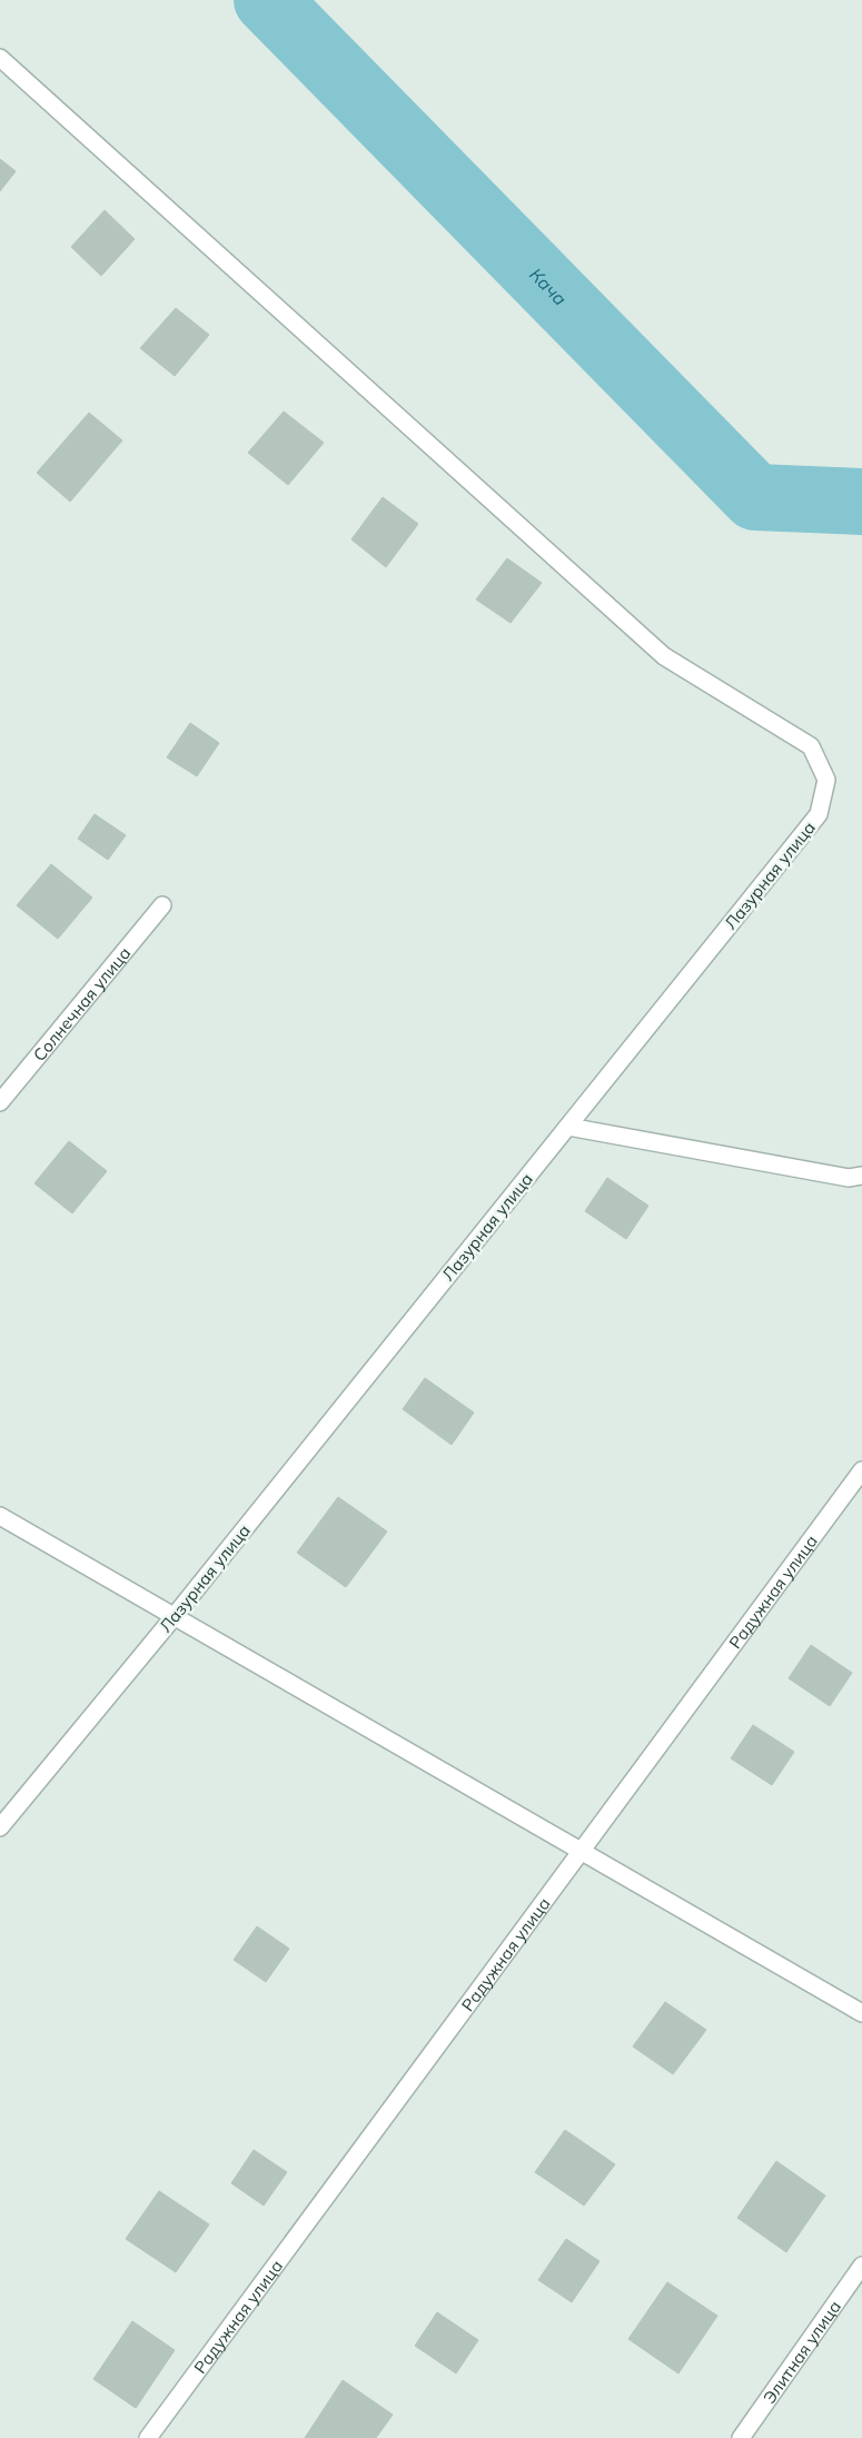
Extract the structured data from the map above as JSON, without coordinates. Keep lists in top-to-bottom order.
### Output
{
  "streets": {
    "street": [
      "Лазурная улица",
      "Солнечная улица",
      "Радужная улица",
      "Элитная улица"
    ]
  },
  "water": ["Кача"]
}
